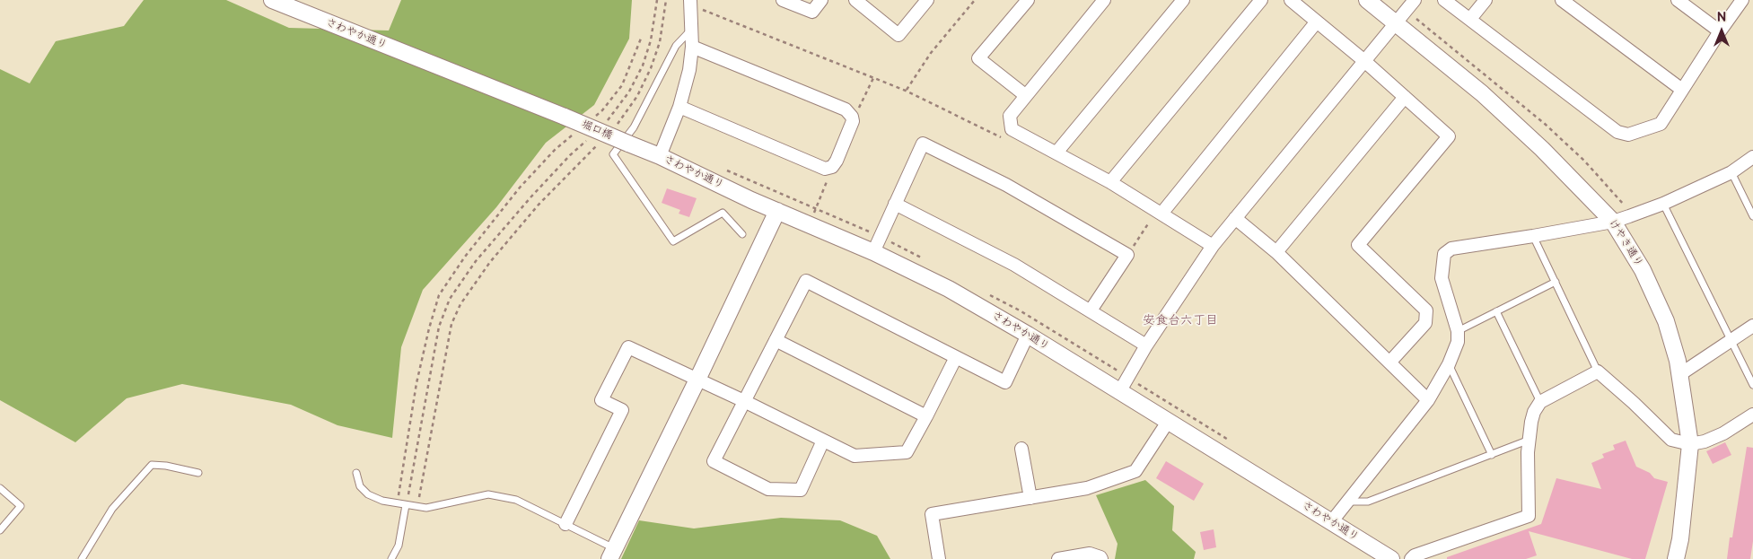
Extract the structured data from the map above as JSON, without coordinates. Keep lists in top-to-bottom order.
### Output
{
  "streets": {
    "street": ["さわやか通り", "堀口橋", "けやき通り"]
  },
  "crossings": [
    ["さわやか通り", "堀口橋"]
  ],
  "districts": ["安食台六丁目"],
  "north": "top"
}
